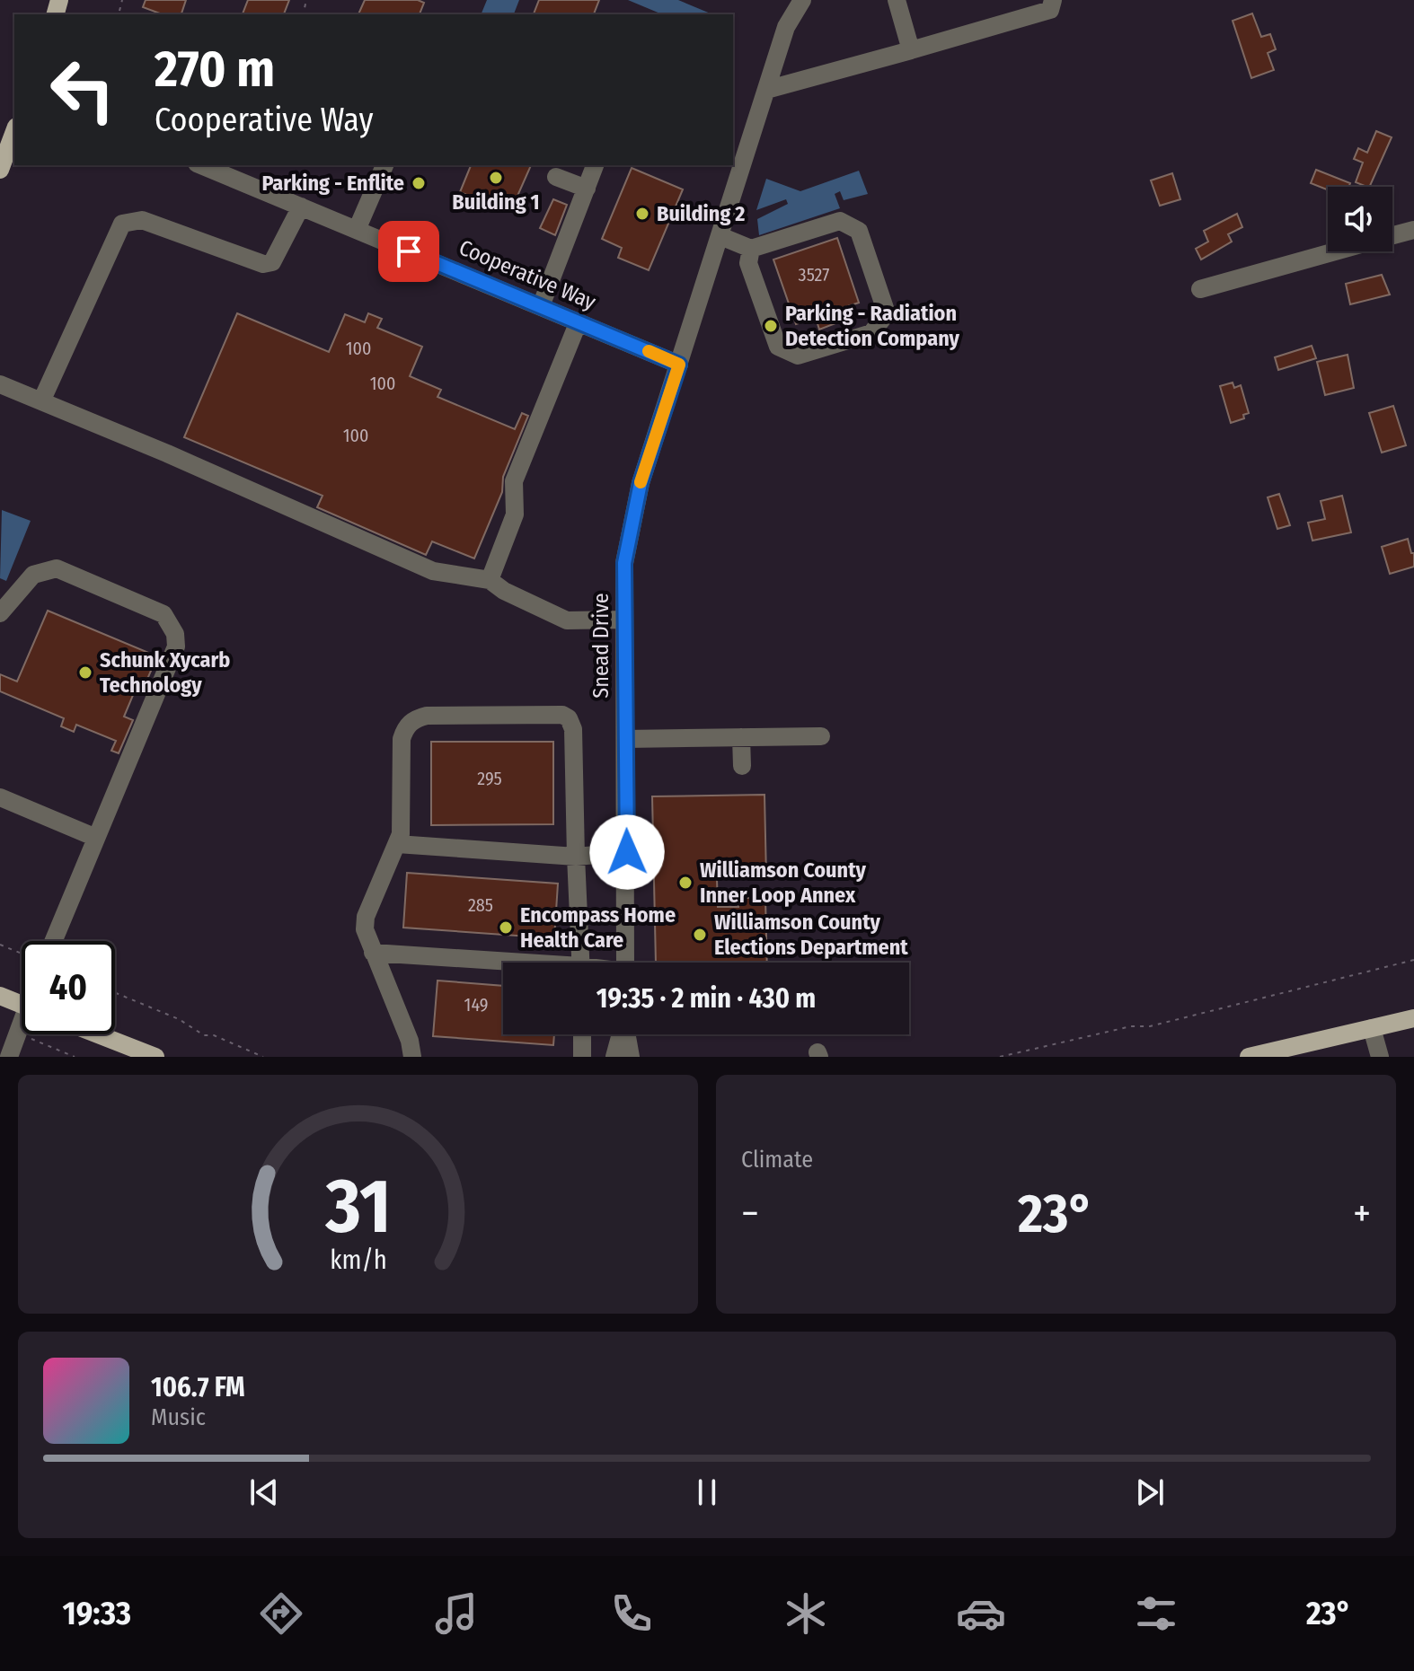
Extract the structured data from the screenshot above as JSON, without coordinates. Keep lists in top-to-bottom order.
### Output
{
  "streets": {
    "street": ["Cooperative Way", "Snead Drive"]
  },
  "crossings": [
    ["Cooperative Way", "Snead Drive"]
  ],
  "places": [
    "Building 1",
    "Parking - Enflite",
    "Building 2",
    "Parking - Radiation Detection Company",
    "Schunk Xycarb Technology",
    "Williamson County Inner Loop Annex",
    "Encompass Home Health Care",
    "Williamson County Elections Department"
  ],
  "house_numbers": [
    "3527",
    "100",
    "100",
    "100",
    "295",
    "285",
    "149"
  ],
  "page": {
    "turn": ["270 m", "Cooperative Way"],
    "limit": "40",
    "trip": "19:35 · 2 min · 430 m",
    "tile": "Climate",
    "heat": ["−", "23°", "+"],
    "song": ["106.7 FM", "Music"],
    "tabs": ["19:33", "23°"],
    "gauge": ["31", "km/h"]
  }
}
